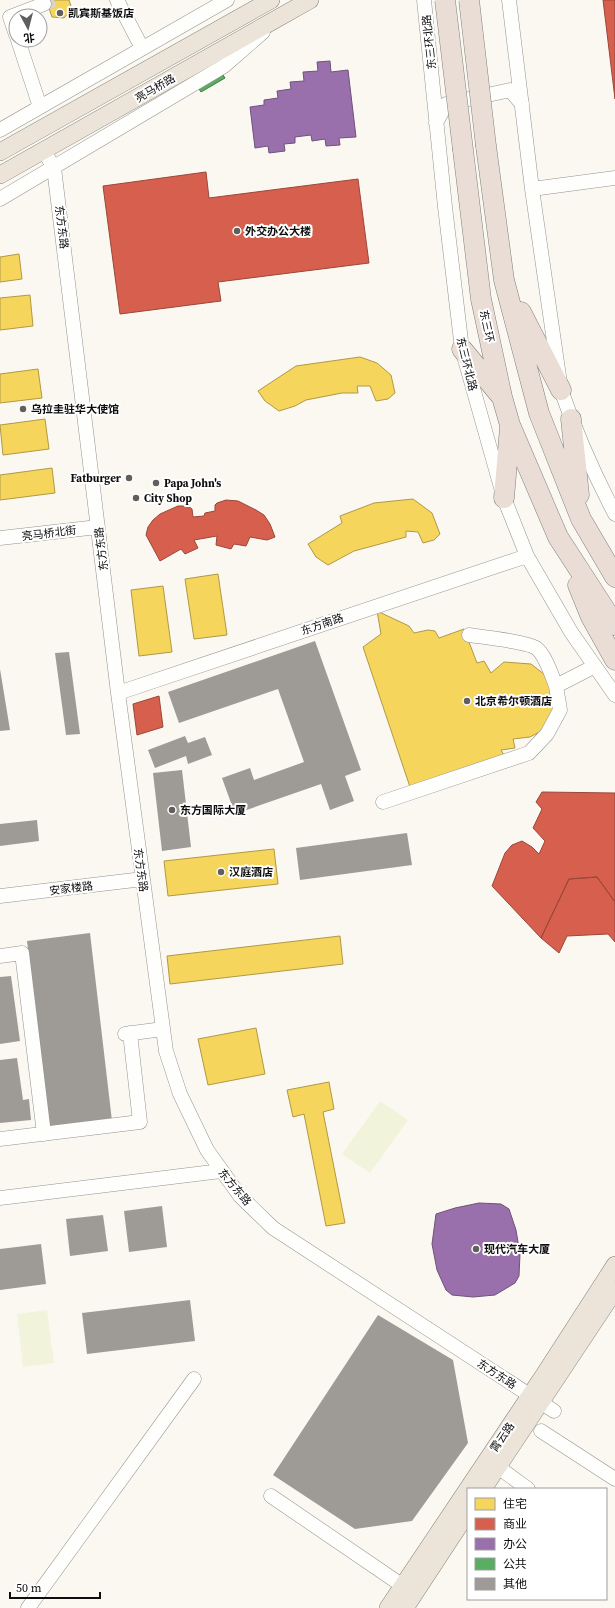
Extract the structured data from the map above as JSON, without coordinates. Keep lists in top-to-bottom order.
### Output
{
  "streets": {
    "highway": ["东三环"],
    "main road": ["亮马桥路", "霄云路"],
    "street": [
      "东三环北路",
      "东方东路",
      "亮马桥北街",
      "东方南路",
      "安家楼路"
    ]
  },
  "crossings": [
    ["东三环北路", "东方南路"],
    ["亮马桥路", "东方东路"],
    ["东方东路", "亮马桥北街"],
    ["东方东路", "东方南路"],
    ["东方东路", "安家楼路"],
    ["东方东路", "霄云路"]
  ],
  "places": [
    "凯宾斯基饭店",
    "外交办公大楼",
    "乌拉圭驻华大使馆",
    "Fatburger",
    "Papa John's",
    "City Shop",
    "北京希尔顿酒店",
    "东方国际大厦",
    "汉庭酒店",
    "现代汽车大厦"
  ],
  "legend": [
    "住宅",
    "商业",
    "办公",
    "公共",
    "其他"
  ],
  "scale_bar": "50 m",
  "north": "bottom"
}
